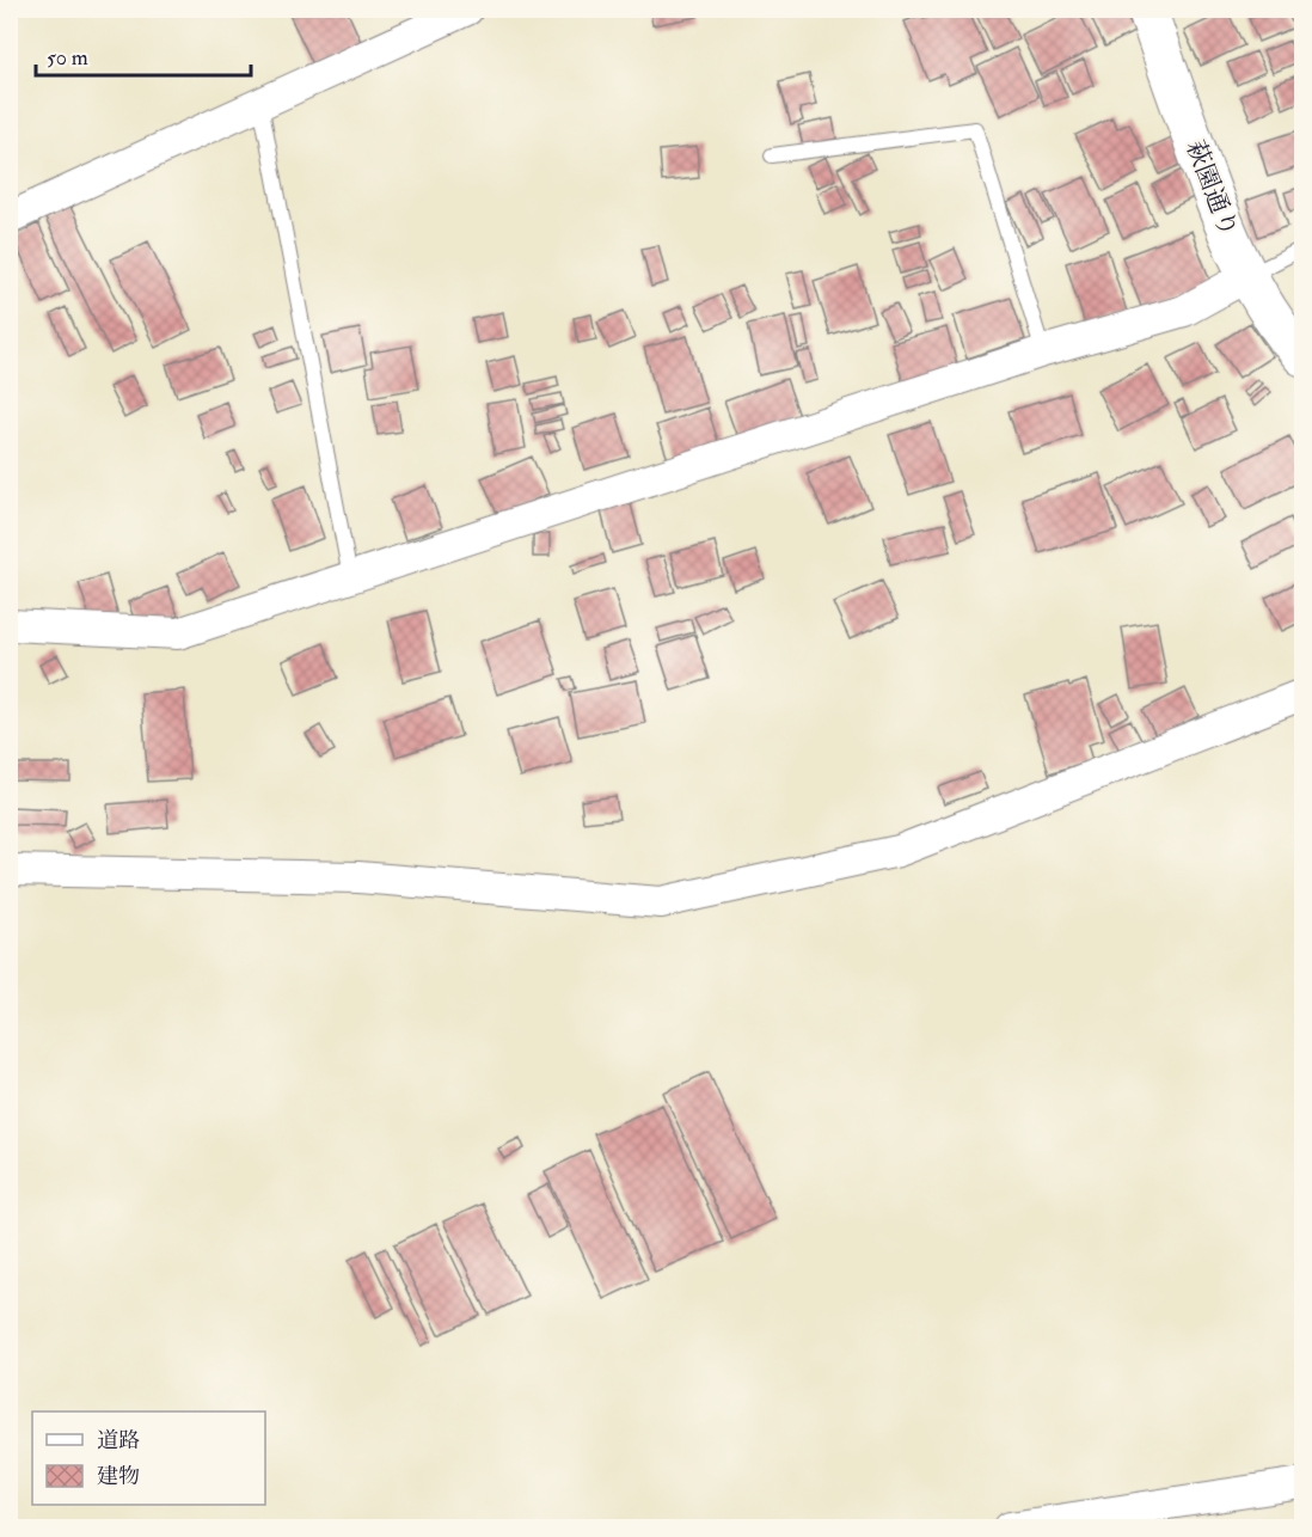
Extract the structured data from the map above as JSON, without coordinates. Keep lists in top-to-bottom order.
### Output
{
  "streets": {
    "street": ["萩園通り"]
  },
  "legend": ["道路", "建物"],
  "scale_bar": "50 m"
}
